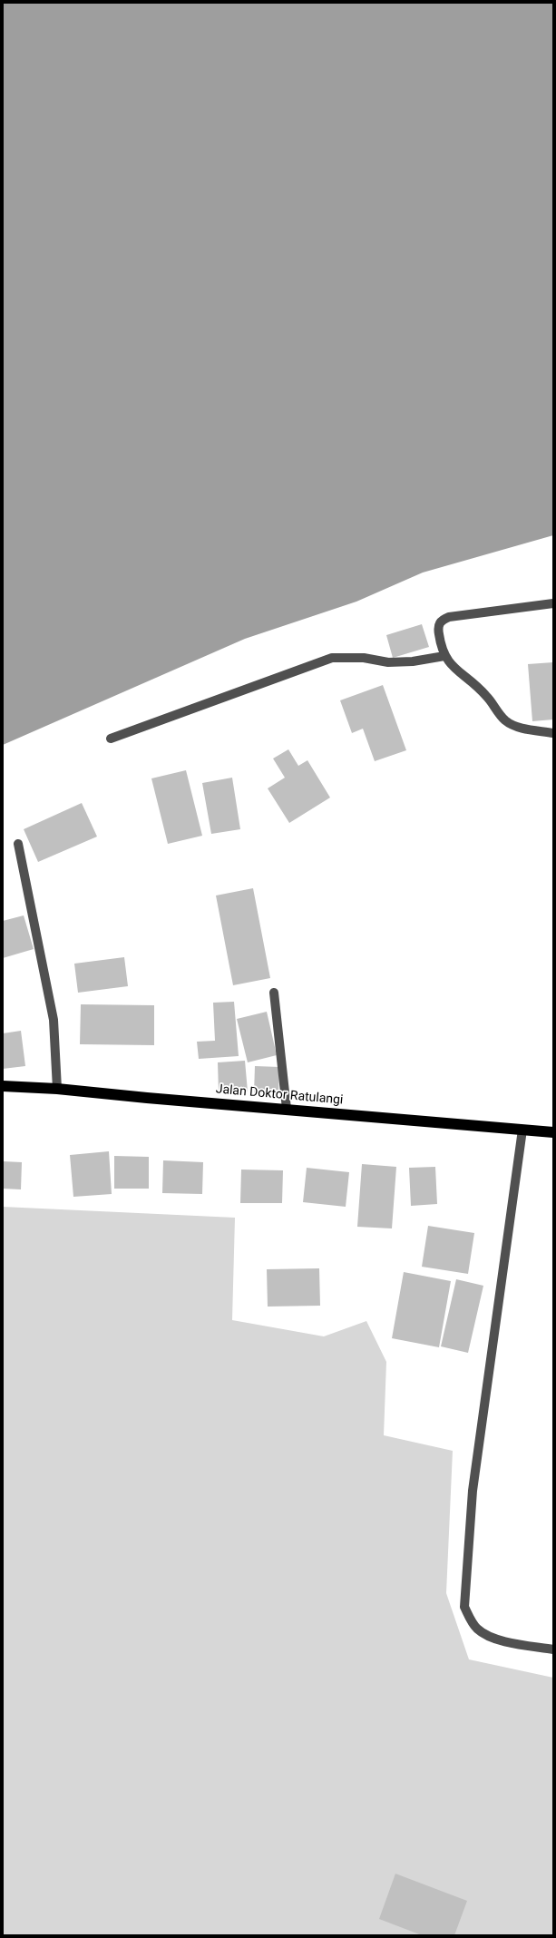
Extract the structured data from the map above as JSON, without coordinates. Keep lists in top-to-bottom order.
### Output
{
  "streets": {
    "highway": ["Jalan Doktor Ratulangi"]
  }
}
